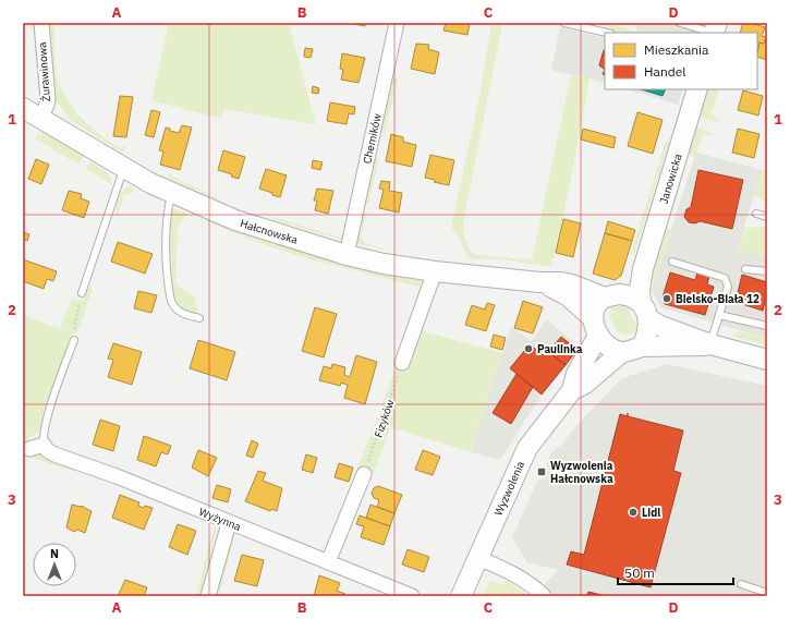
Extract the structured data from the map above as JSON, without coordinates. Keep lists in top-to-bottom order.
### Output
{
  "streets": {
    "street": [
      "Żurawinowa",
      "Chemików",
      "Janowicka",
      "Hałcnowska",
      "Wyzwolenia",
      "Wyżynna"
    ],
    "path": ["Fizyków"]
  },
  "crossings": [
    ["Żurawinowa", "Hałcnowska"],
    ["Chemików", "Hałcnowska"],
    ["Janowicka", "Hałcnowska"],
    ["Janowicka", "Wyzwolenia"],
    ["Hałcnowska", "Wyzwolenia"]
  ],
  "places": {
    "other": ["Bielsko-Biała 12", "Paulinka", "Lidl"],
    "transit": ["Wyzwolenia Hałcnowska"]
  },
  "legend": ["Mieszkania", "Handel"],
  "scale_bar": "50 m",
  "north": "top",
  "grid": {
    "columns": [
      "A",
      "B",
      "C",
      "D"
    ],
    "rows": ["1", "2", "3"]
  }
}
